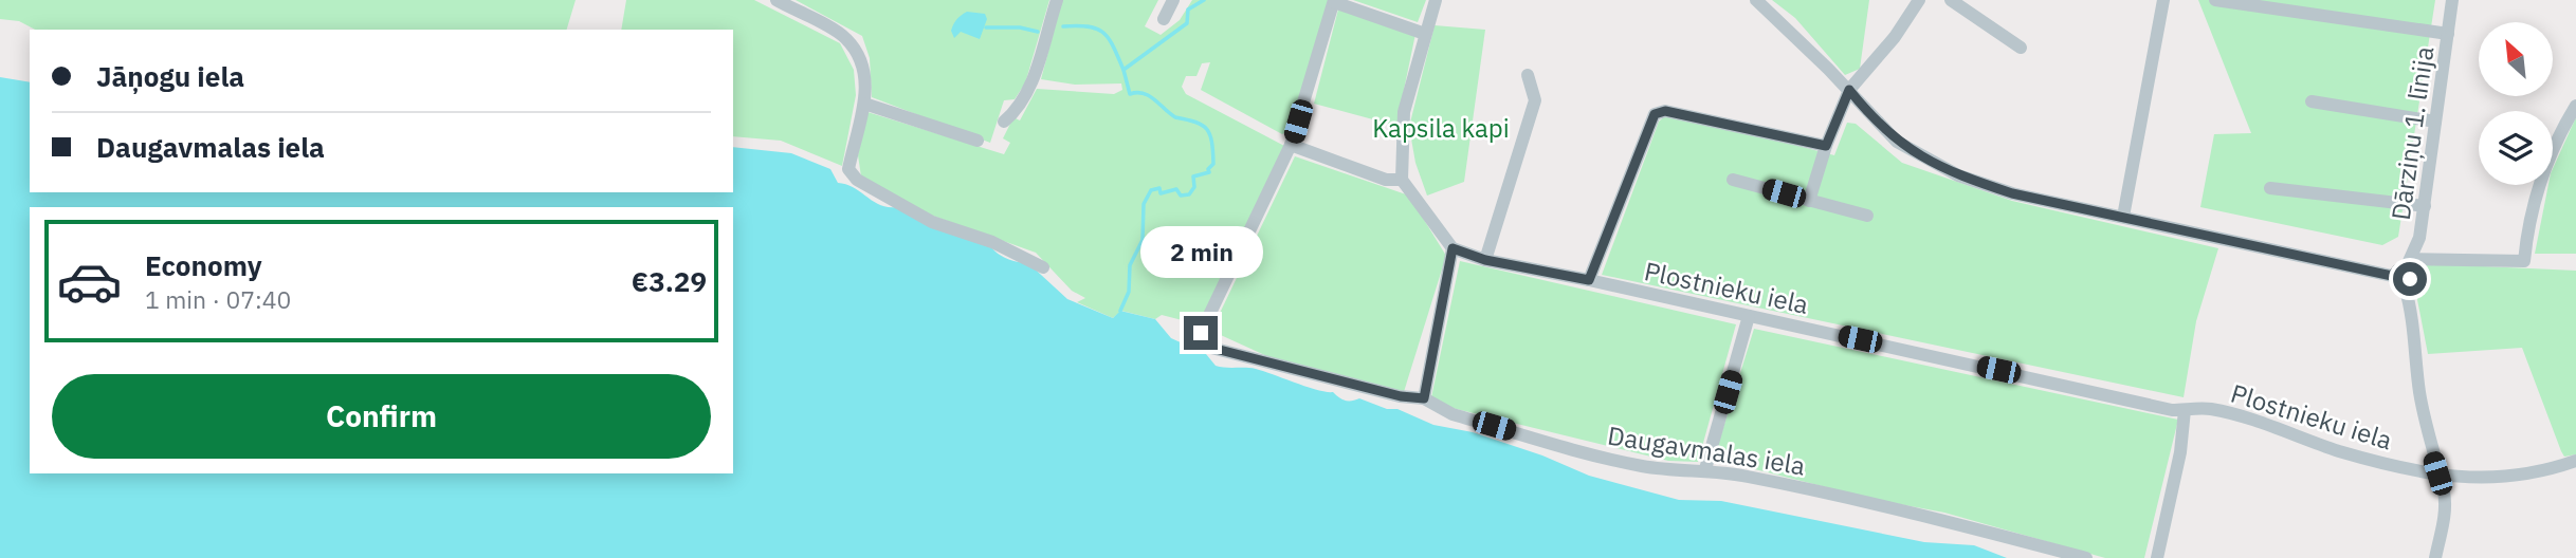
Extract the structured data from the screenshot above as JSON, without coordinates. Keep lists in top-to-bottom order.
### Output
{
  "streets": {
    "street": ["Dārziņu 1. līnija", "Plostnieku iela", "Daugavmalas iela"]
  },
  "crossings": [
    ["Dārziņu 1. līnija", "Plostnieku iela"]
  ],
  "parks": ["Kapsila kapi"],
  "north": "top left",
  "page": {
    "banner": ["Jāņogu iela", "Daugavmalas iela"],
    "list": [
      {
        "name": "Economy",
        "note": "1 min · 07:40",
        "value": "€3.29"
      }
    ],
    "bubble": "2 min",
    "buttons": "Confirm"
  }
}
